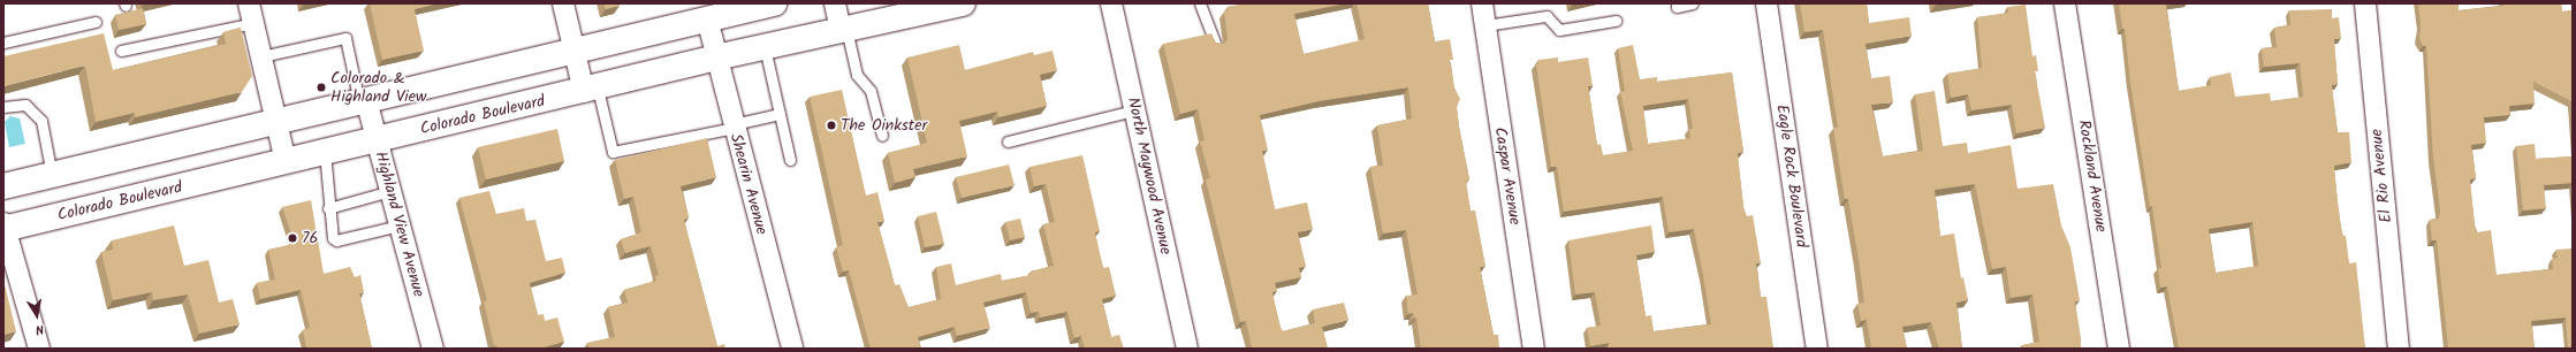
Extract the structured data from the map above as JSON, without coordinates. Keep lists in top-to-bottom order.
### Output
{
  "streets": {
    "main road": ["Colorado Boulevard"],
    "street": [
      "North Maywood Avenue",
      "Caspar Avenue",
      "Eagle Rock Boulevard",
      "Rockland Avenue",
      "El Rio Avenue",
      "Shearin Avenue",
      "Highland View Avenue"
    ]
  },
  "crossings": [
    ["Colorado Boulevard", "Shearin Avenue"],
    ["Colorado Boulevard", "Highland View Avenue"]
  ],
  "places": ["Colorado & Highland View", "The Oinkster", "76"],
  "north": "bottom"
}
